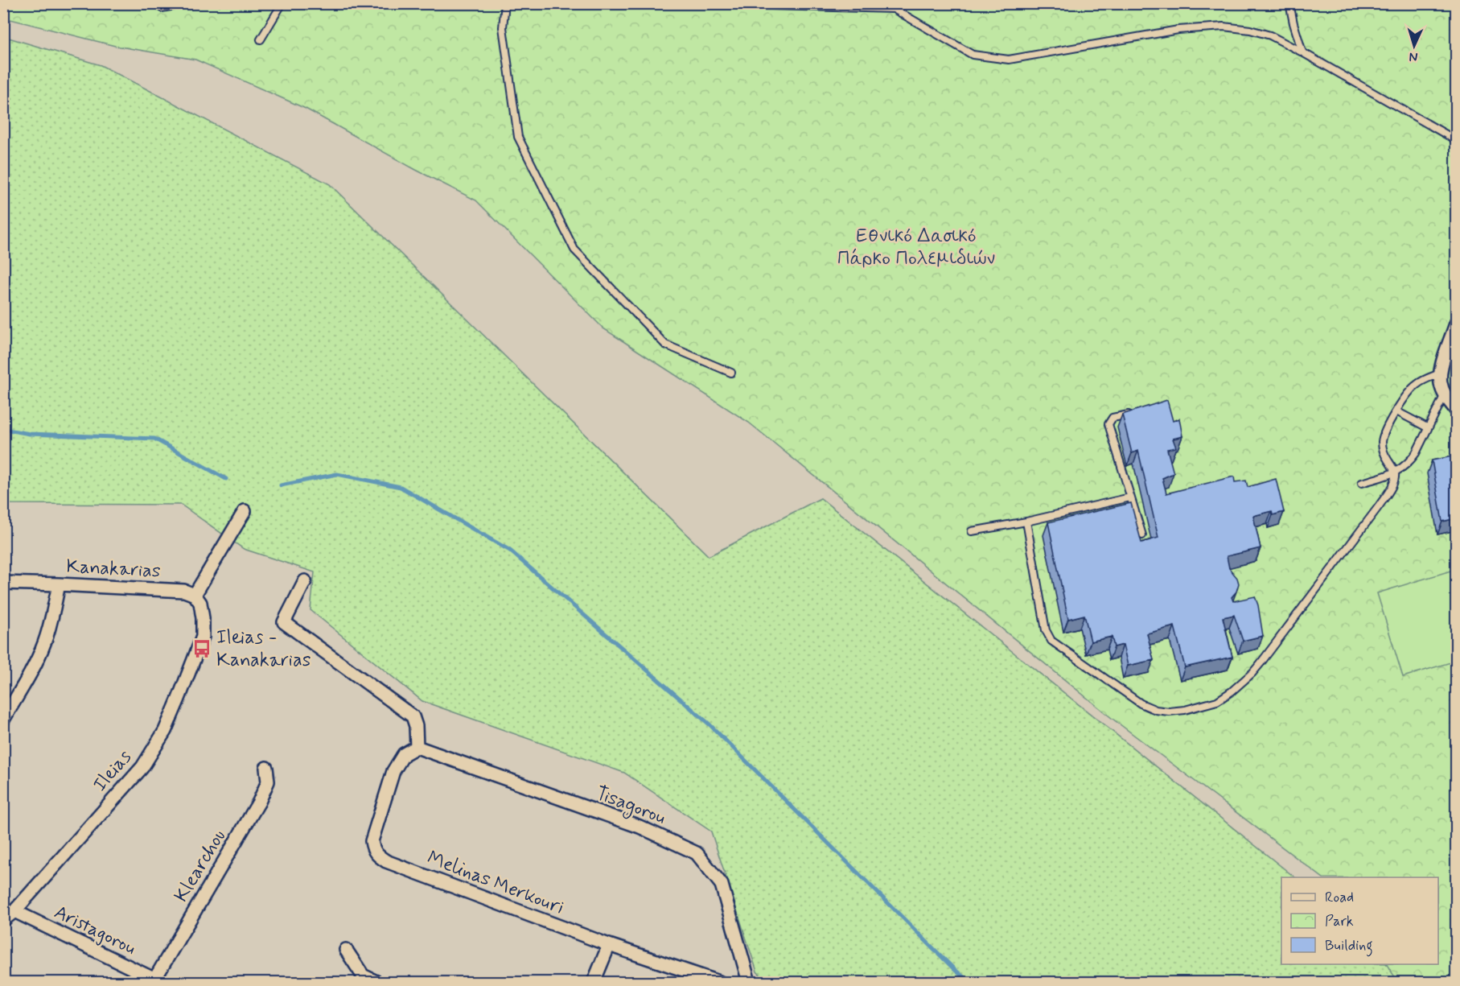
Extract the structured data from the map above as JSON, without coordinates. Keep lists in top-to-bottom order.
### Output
{
  "streets": {
    "street": [
      "Kanakarias",
      "Ileias",
      "Tisagorou",
      "Klearchou",
      "Melinas Merkouri",
      "Aristagorou"
    ]
  },
  "crossings": [
    ["Kanakarias", "Ileias"],
    ["Ileias", "Aristagorou"],
    ["Tisagorou", "Melinas Merkouri"],
    ["Klearchou", "Aristagorou"]
  ],
  "parks": ["Εθνικό Δασικό Πάρκο Πολεμιδιών"],
  "places": {
    "bus stop": ["Ileias - Kanakarias"]
  },
  "legend": ["Road", "Park", "Building"],
  "north": "bottom"
}
